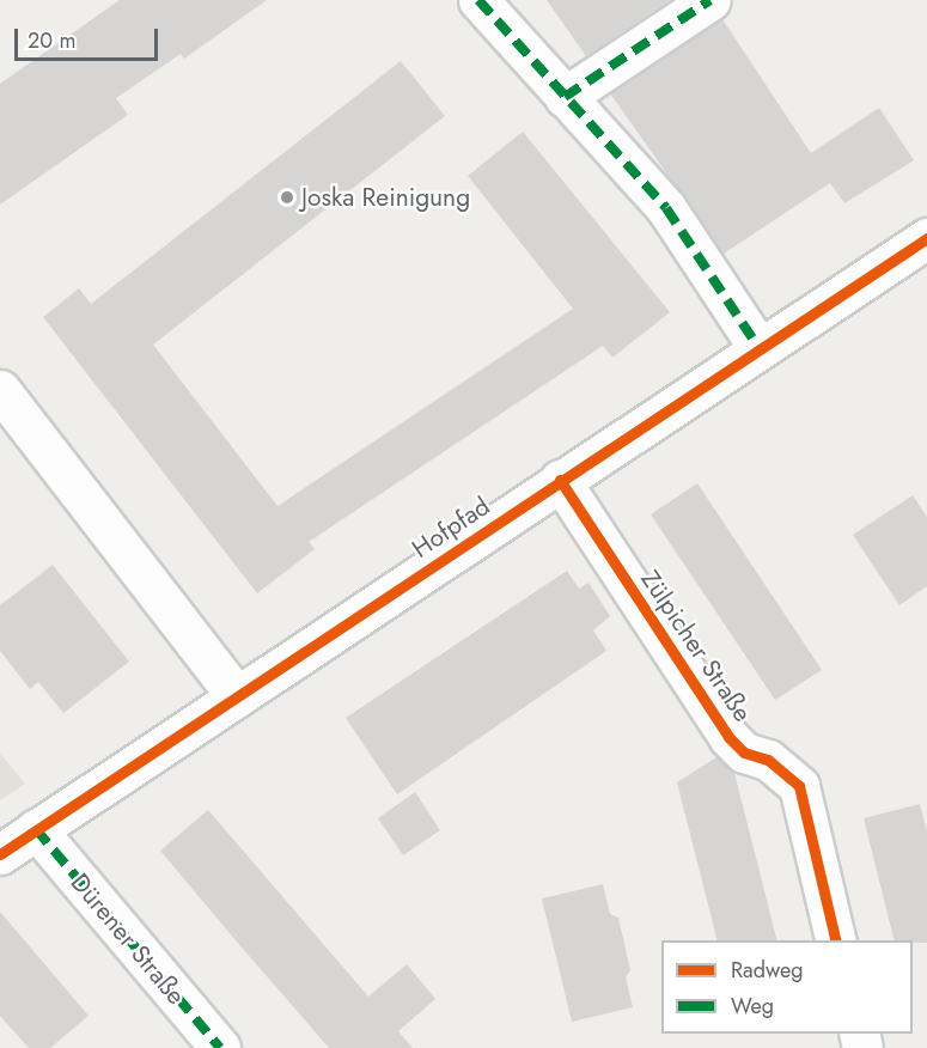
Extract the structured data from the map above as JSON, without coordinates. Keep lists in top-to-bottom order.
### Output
{
  "streets": {
    "street": ["Hofpfad", "Zülpicher Straße", "Dürener Straße"]
  },
  "crossings": [
    ["Hofpfad", "Zülpicher Straße"],
    ["Hofpfad", "Dürener Straße"]
  ],
  "places": ["Joska Reinigung"],
  "legend": ["Radweg", "Weg"],
  "scale_bar": "20 m"
}
